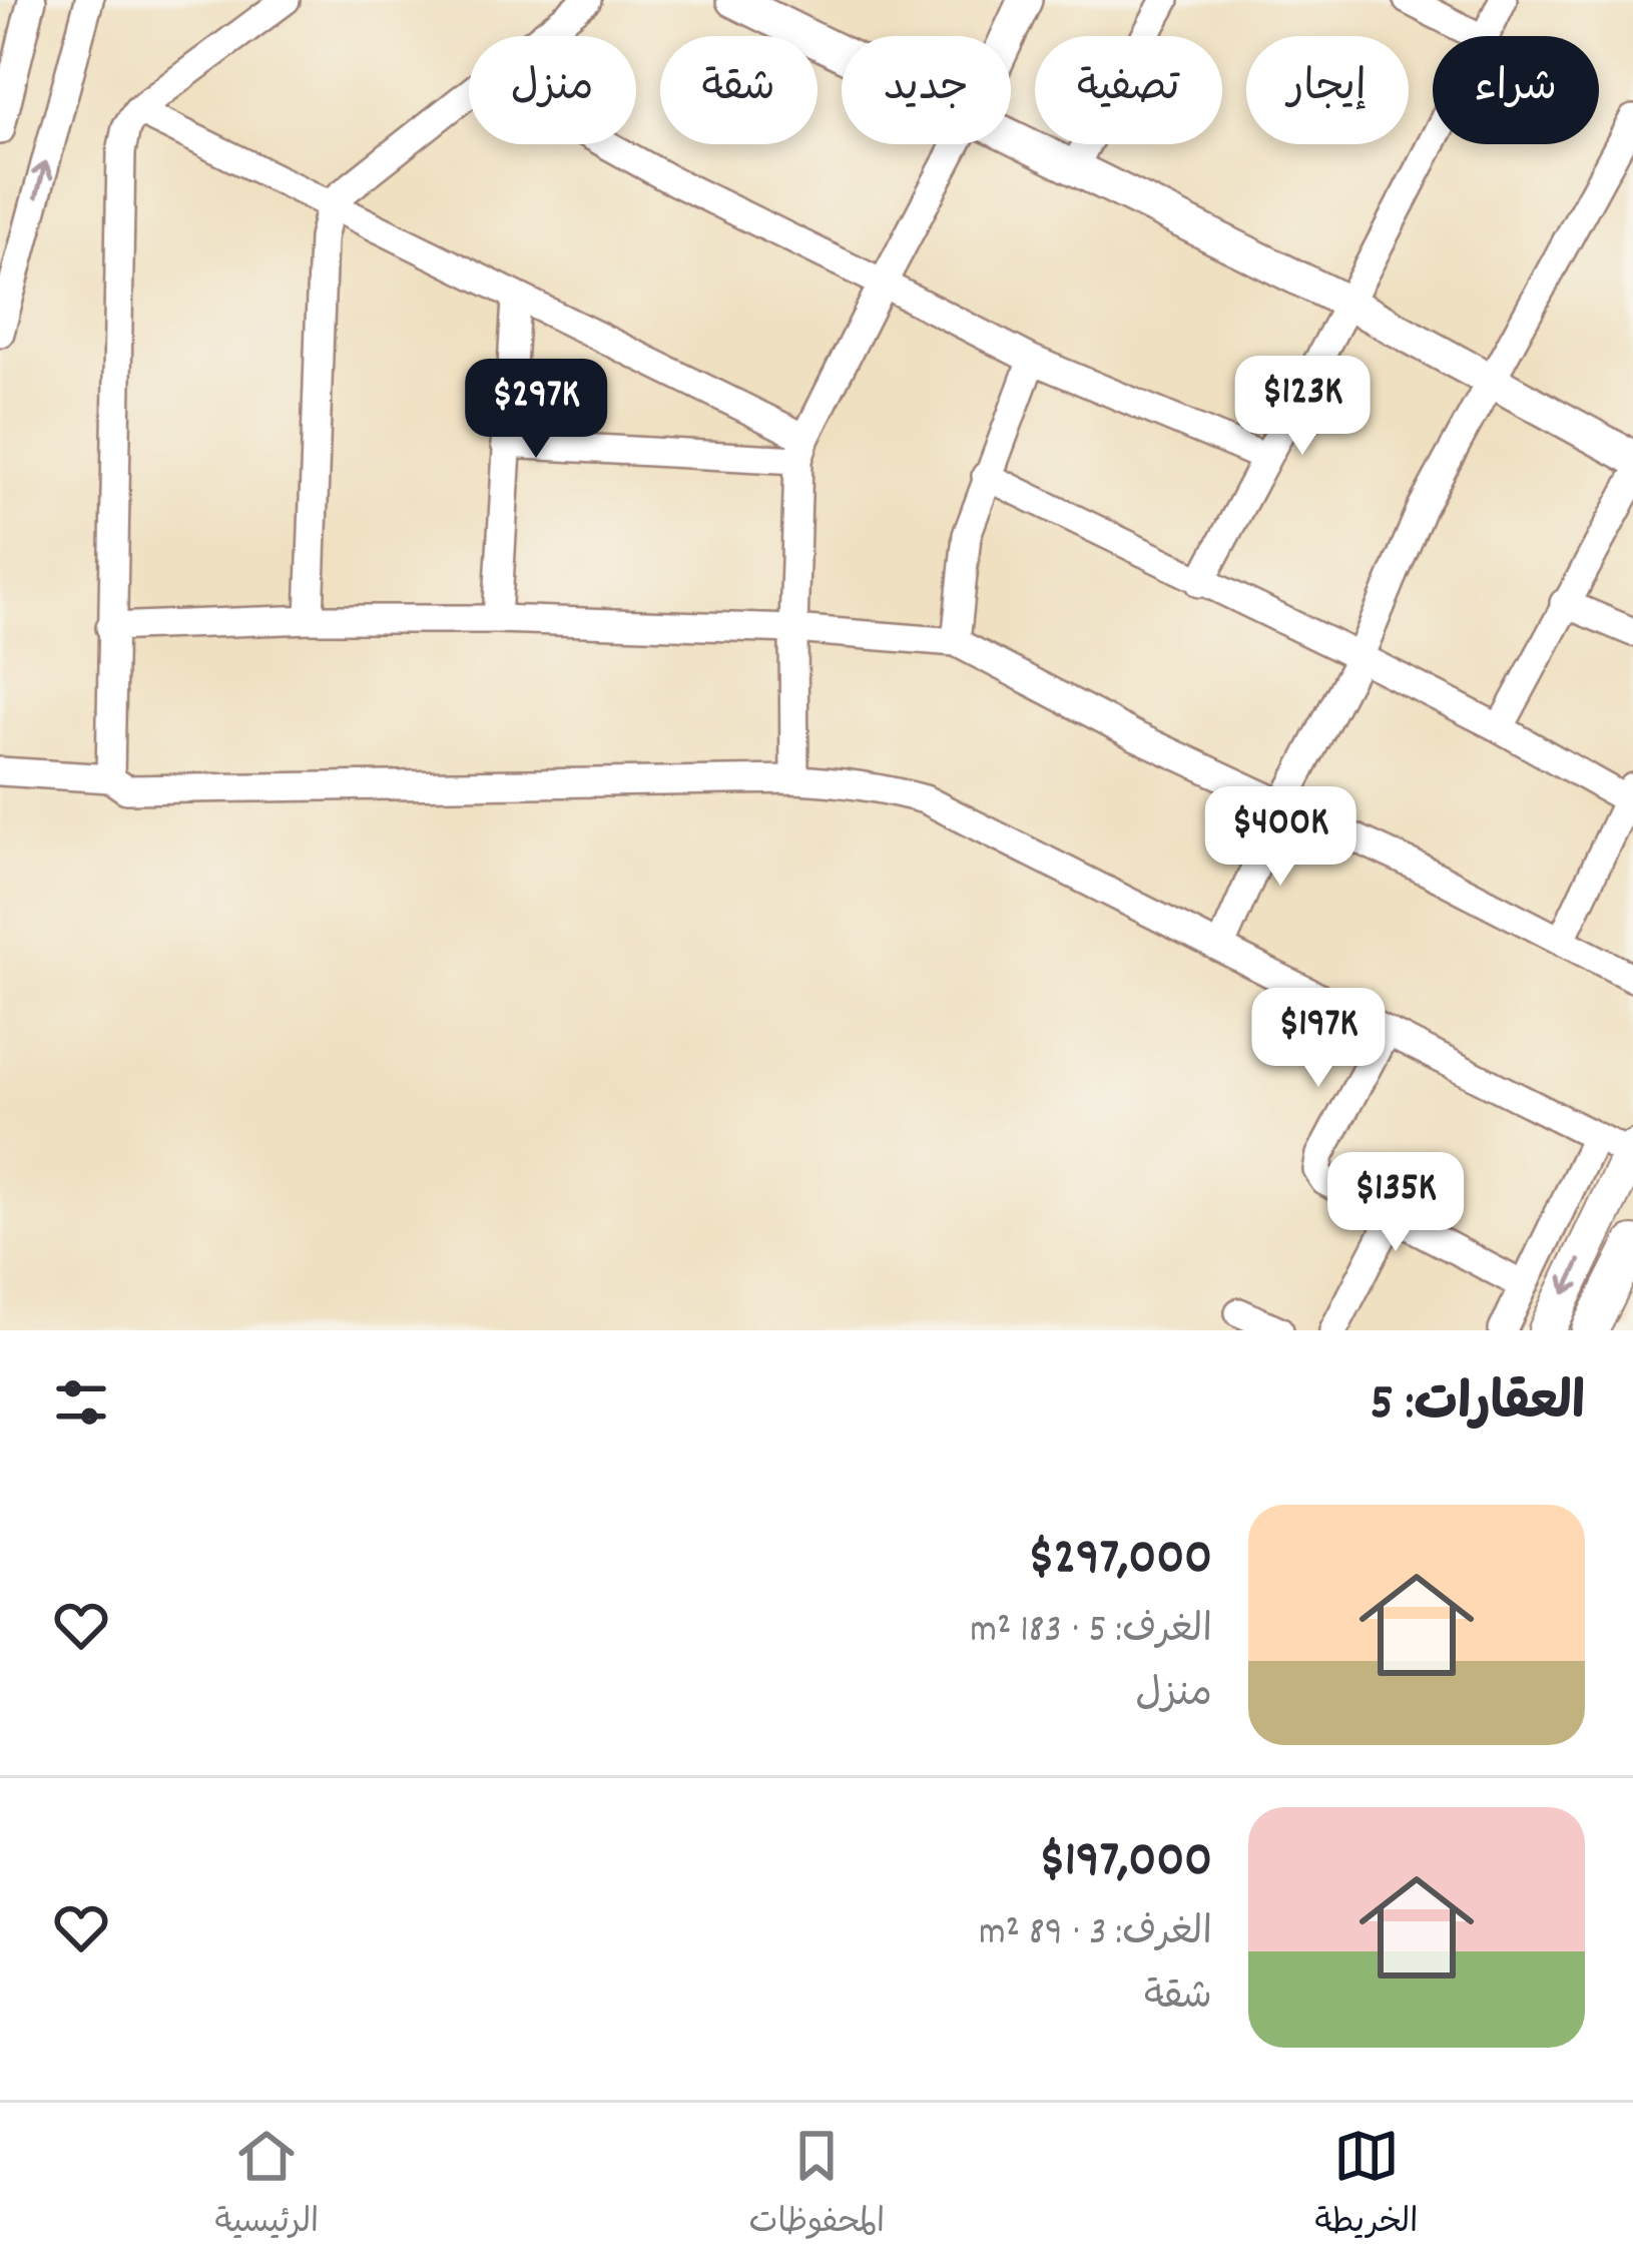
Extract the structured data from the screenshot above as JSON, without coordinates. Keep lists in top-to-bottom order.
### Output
{
  "page": {
    "chip": [
      "شراء",
      "إيجار",
      "تصفية",
      "جديد",
      "شقة",
      "منزل"
    ],
    "price": [
      "$123K",
      "$297K",
      "$400K",
      "$197K",
      "$135K"
    ],
    "heading": "العقارات: 5",
    "list": [
      {
        "name": "$297,000",
        "note": "الغرف: 5 · 183 m² · منزل"
      },
      {
        "name": "$197,000",
        "note": "الغرف: 3 · 89 m² · شقة"
      }
    ],
    "tabs": ["الخريطة", "المحفوظات", "الرئيسية"]
  }
}
